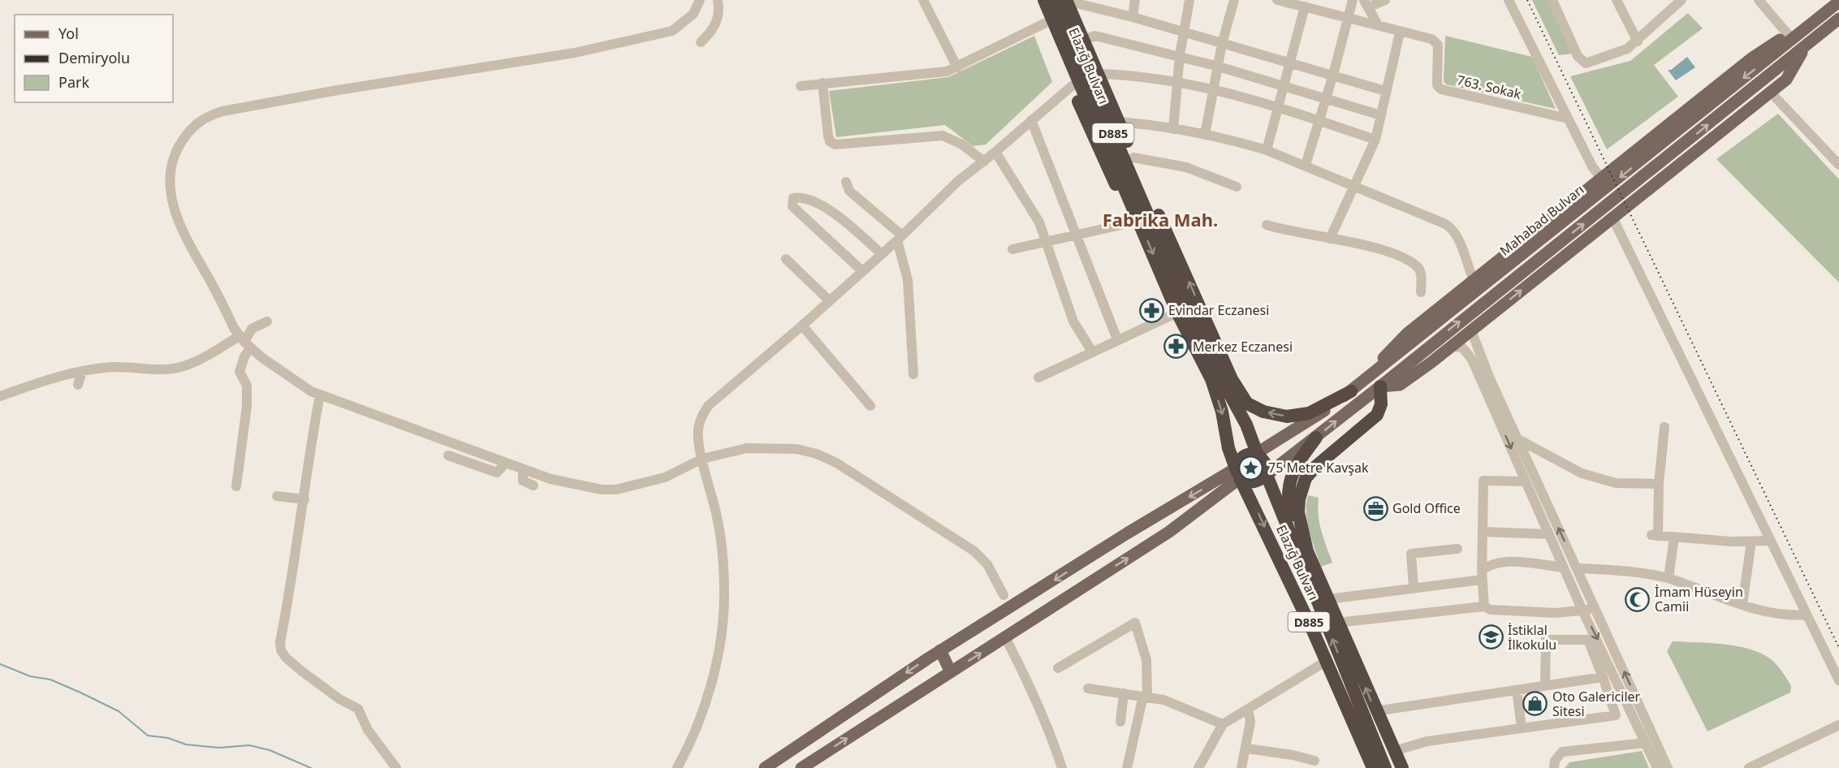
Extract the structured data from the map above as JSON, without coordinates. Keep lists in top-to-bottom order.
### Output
{
  "streets": {
    "highway": ["Elazığ Bulvarı", "D885"],
    "main road": ["Mahabad Bulvarı"],
    "street": ["763. Sokak"]
  },
  "crossings": [
    ["Elazığ Bulvarı", "Mahabad Bulvarı"]
  ],
  "districts": ["Fabrika Mah."],
  "places": {
    "pharmacy": ["Evindar Eczanesi", "Merkez Eczanesi"],
    "place": ["75 Metre Kavşak"],
    "office": ["Gold Office"],
    "mosque": ["İmam Hüseyin Camii"],
    "school or university": ["İstiklal İlkokulu"],
    "shop": ["Oto Galericiler Sitesi"]
  },
  "legend": ["Yol", "Demiryolu", "Park"]
}
